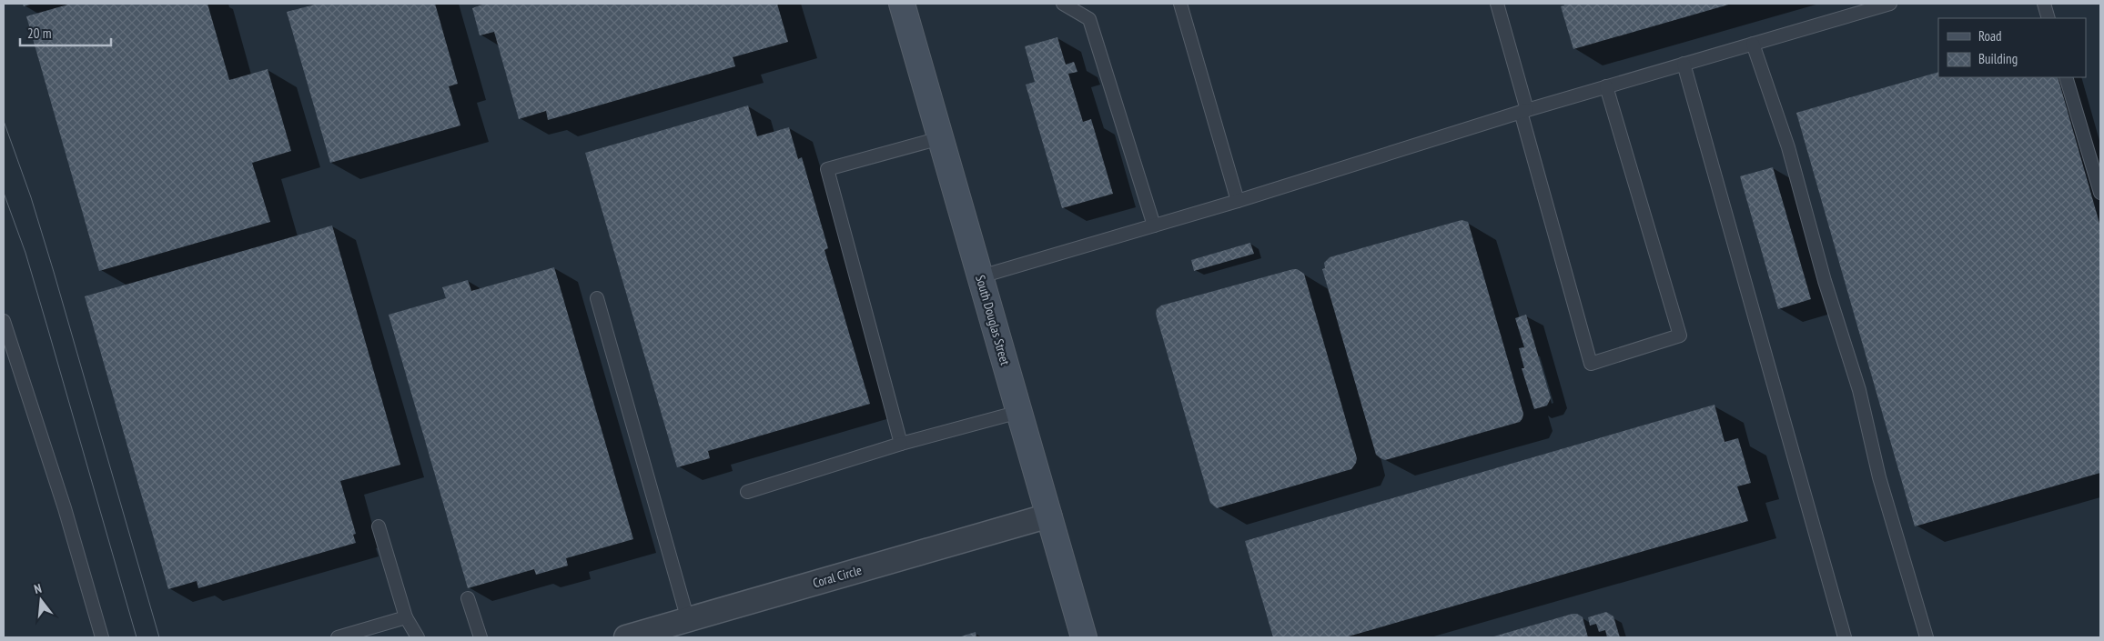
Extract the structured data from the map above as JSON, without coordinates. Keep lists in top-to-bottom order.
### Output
{
  "streets": {
    "street": ["South Douglas Street", "Coral Circle"]
  },
  "crossings": [
    ["South Douglas Street", "Coral Circle"]
  ],
  "legend": ["Road", "Building"],
  "scale_bar": "20 m",
  "north": "top"
}
